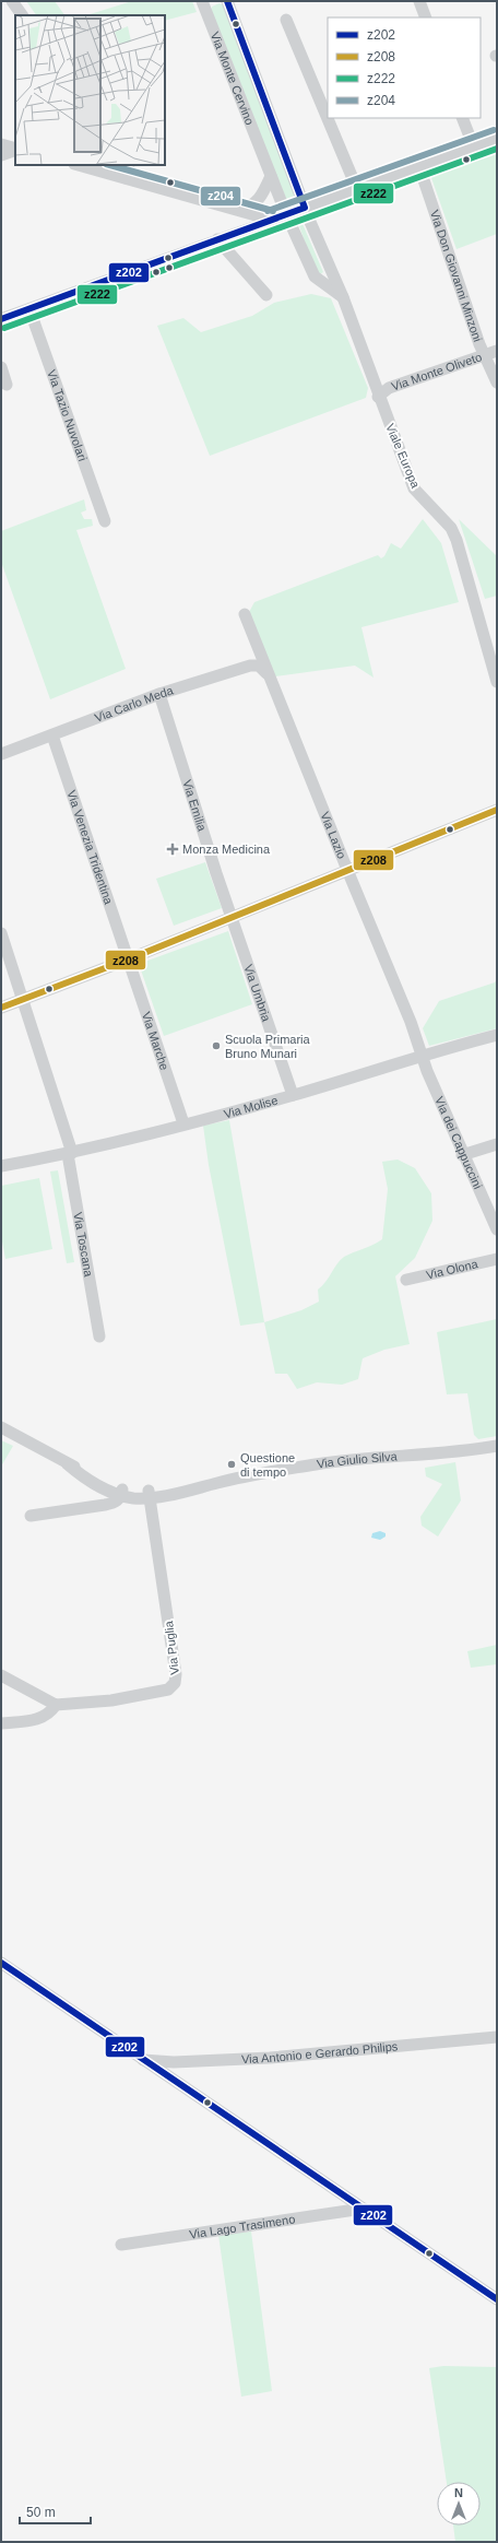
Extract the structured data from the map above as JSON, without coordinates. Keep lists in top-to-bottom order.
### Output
{
  "streets": {
    "street": [
      "Via Monte Cervino",
      "Via Don Giovanni Minzoni",
      "Via Monte Oliveto",
      "Via Tazio Nuvolari",
      "Viale Europa",
      "Via Carlo Meda",
      "Via Emilia",
      "Via Lazio",
      "Via Venezia Tridentina",
      "Via Umbria",
      "Via Marche",
      "Via Molise",
      "Via dei Cappuccini",
      "Via Toscana",
      "Via Olona",
      "Via Giulio Silva",
      "Via Puglia",
      "Via Antonio e Gerardo Philips",
      "Via Lago Trasimeno"
    ]
  },
  "crossings": [
    ["Via Monte Cervino", "Viale Europa"],
    ["Via Don Giovanni Minzoni", "Via Monte Oliveto"],
    ["Via Monte Oliveto", "Viale Europa"],
    ["Via Carlo Meda", "Via Emilia"],
    ["Via Carlo Meda", "Via Lazio"],
    ["Via Carlo Meda", "Via Venezia Tridentina"],
    ["Via Emilia", "Via Umbria"],
    ["Via Lazio", "Via Molise"],
    ["Via Lazio", "Via dei Cappuccini"],
    ["Via Venezia Tridentina", "Via Marche"],
    ["Via Umbria", "Via Molise"],
    ["Via Marche", "Via Molise"],
    ["Via Molise", "Via dei Cappuccini"],
    ["Via Molise", "Via Toscana"],
    ["Via Giulio Silva", "Via Puglia"]
  ],
  "places": {
    "health": ["Monza Medicina"],
    "other": ["Scuola Primaria Bruno Munari", "Questione di tempo"]
  },
  "lines": [
    "transit line z202",
    "transit line z204",
    "transit line z222",
    "transit line z208"
  ],
  "legend": [
    "z202",
    "z208",
    "z222",
    "z204"
  ],
  "scale_bar": "50 m",
  "north": "top"
}
